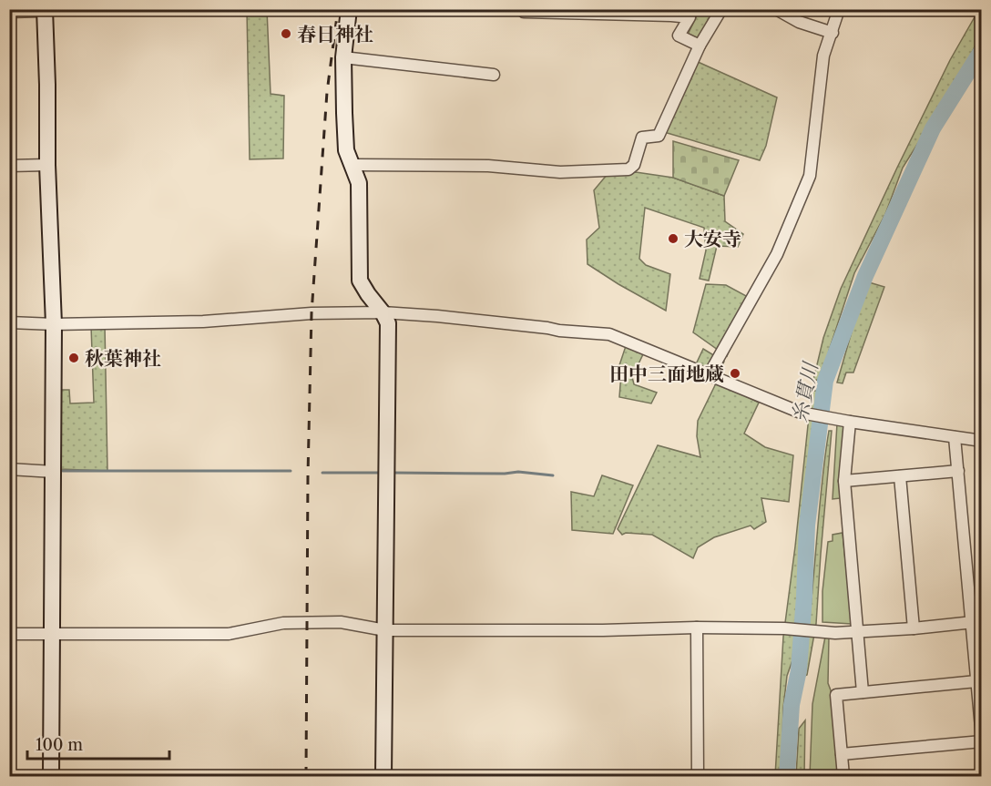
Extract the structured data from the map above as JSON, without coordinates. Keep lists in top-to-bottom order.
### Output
{
  "water": ["糸貫川"],
  "places": [
    "春日神社",
    "大安寺",
    "秋葉神社",
    "田中三面地蔵"
  ],
  "scale_bar": "100 m"
}
